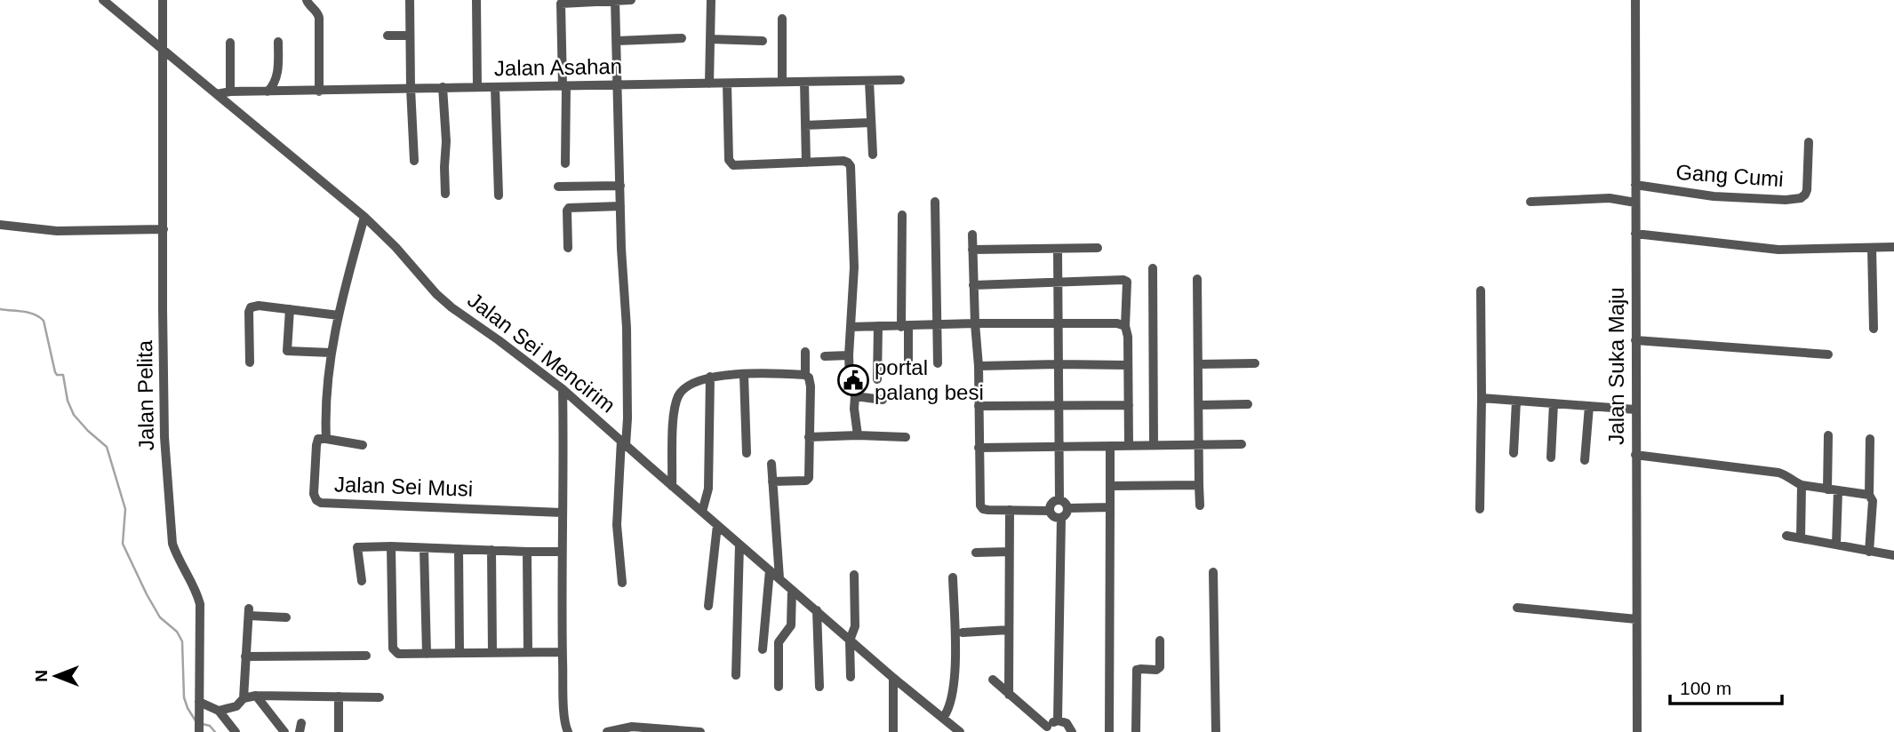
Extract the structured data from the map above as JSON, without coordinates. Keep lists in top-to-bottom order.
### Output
{
  "streets": {
    "street": [
      "Jalan Asahan",
      "Gang Cumi",
      "Jalan Sei Mencirim",
      "Jalan Suka Maju",
      "Jalan Pelita",
      "Jalan Sei Musi"
    ]
  },
  "crossings": [
    ["Jalan Asahan", "Jalan Sei Mencirim"],
    ["Gang Cumi", "Jalan Suka Maju"],
    ["Jalan Sei Mencirim", "Jalan Pelita"],
    ["Jalan Sei Mencirim", "Jalan Sei Musi"]
  ],
  "places": {
    "public building": ["portal palang besi"]
  },
  "scale_bar": "100 m",
  "north": "left"
}
